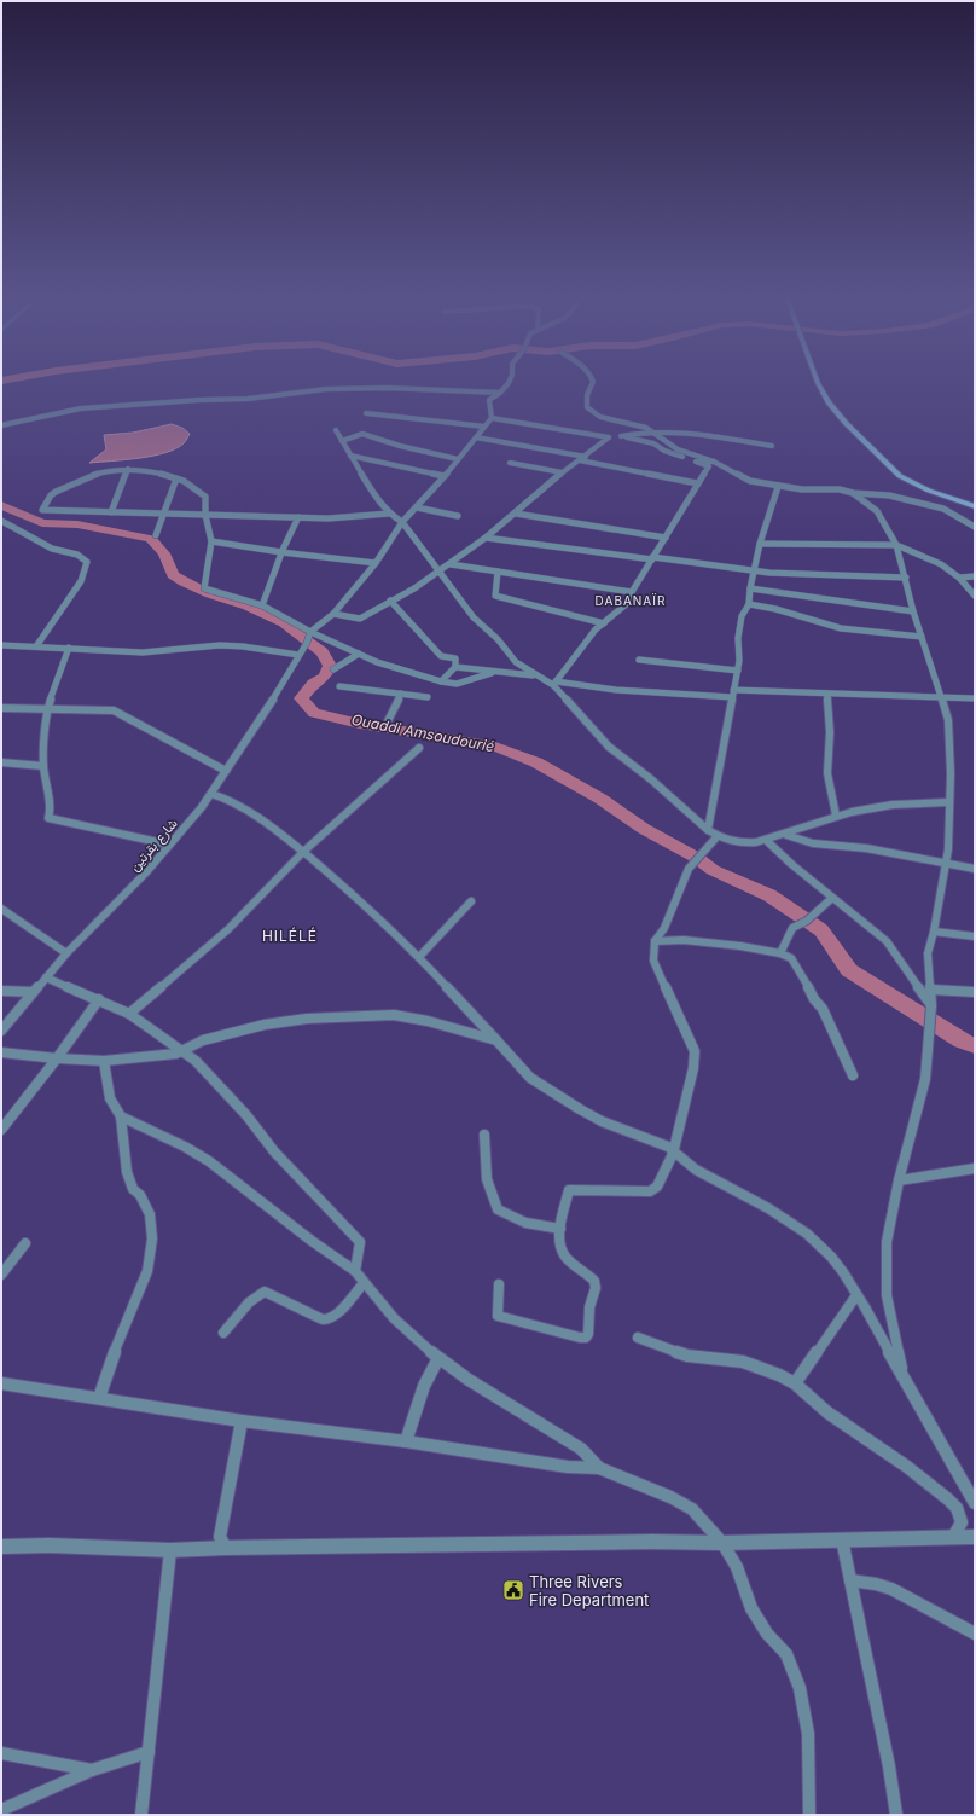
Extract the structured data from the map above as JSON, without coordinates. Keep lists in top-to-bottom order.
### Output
{
  "streets": {
    "street": ["شارع بقرتين"]
  },
  "districts": ["DABANAÏR", "HILÉLÉ"],
  "water": ["Ouaddi Amsoudourié"],
  "places": {
    "public building": ["Three Rivers Fire Department"]
  }
}
